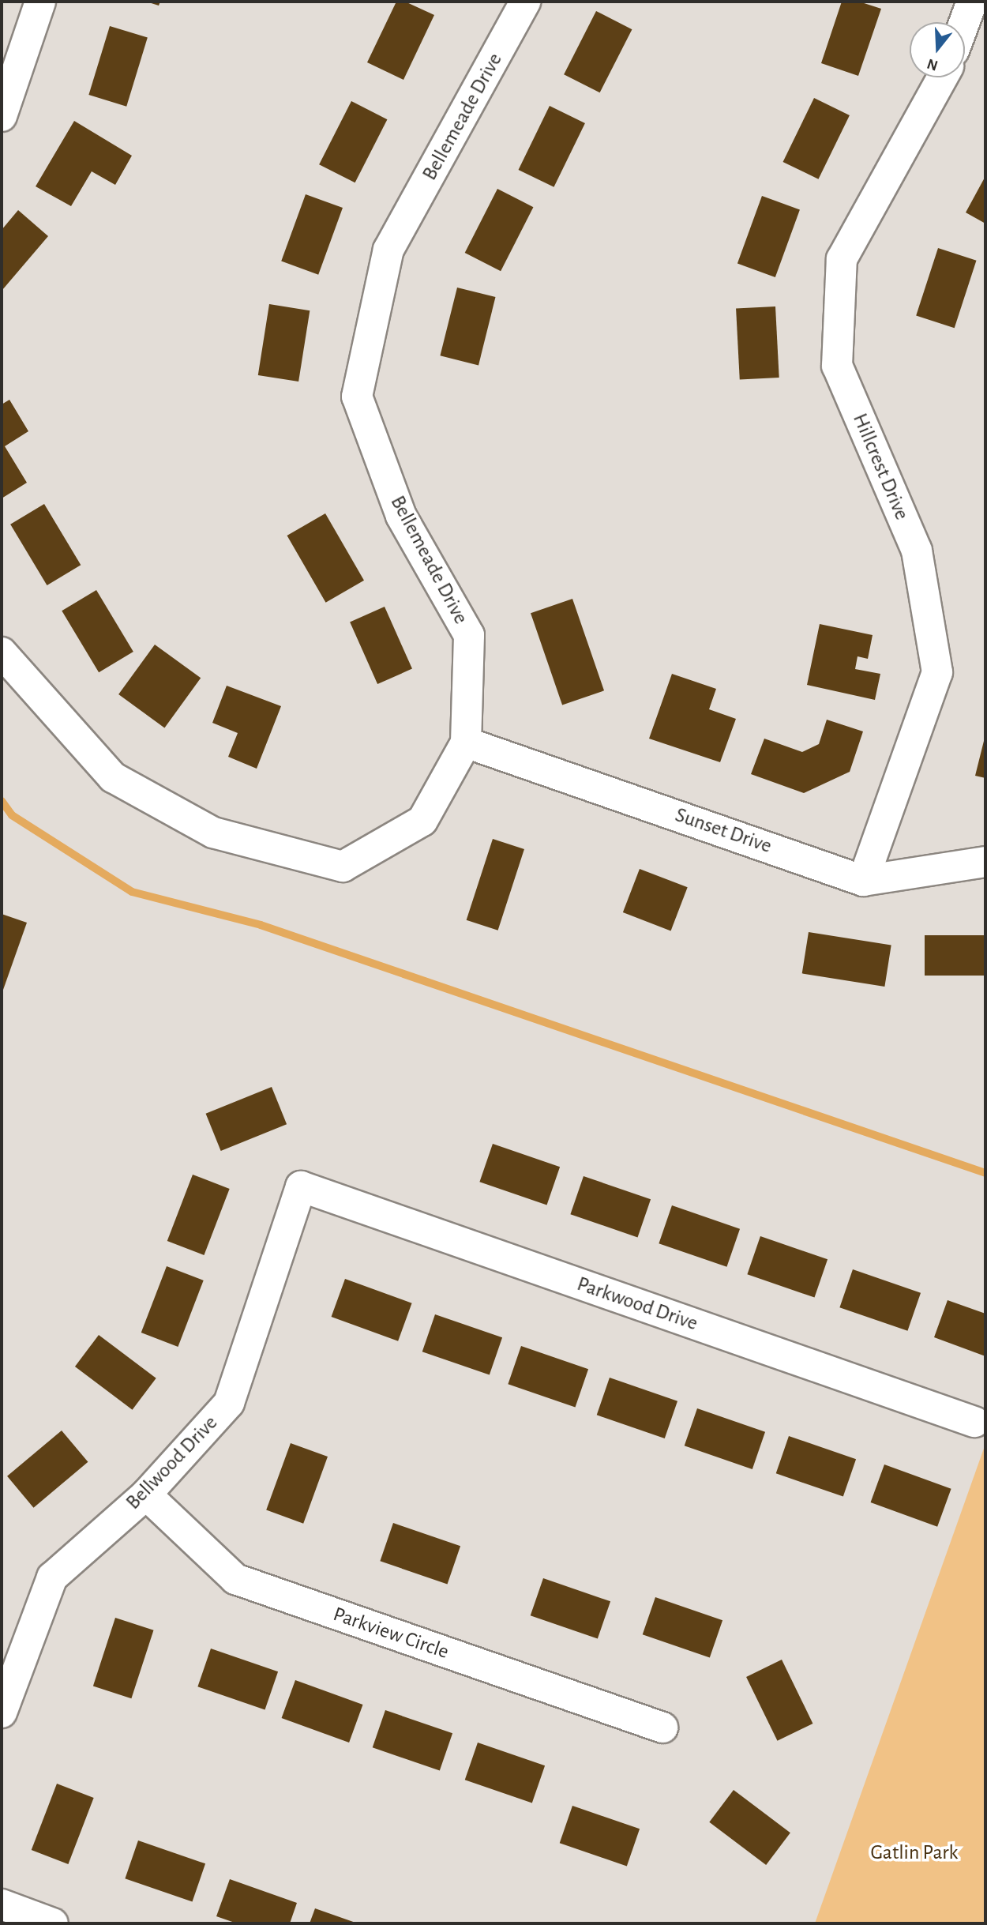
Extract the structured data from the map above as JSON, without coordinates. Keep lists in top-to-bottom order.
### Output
{
  "streets": {
    "street": [
      "Bellemeade Drive",
      "Hillcrest Drive",
      "Sunset Drive",
      "Parkwood Drive",
      "Bellwood Drive",
      "Parkview Circle"
    ]
  },
  "crossings": [
    ["Bellemeade Drive", "Sunset Drive"],
    ["Hillcrest Drive", "Sunset Drive"],
    ["Parkwood Drive", "Bellwood Drive"],
    ["Bellwood Drive", "Parkview Circle"]
  ],
  "parks": ["Gatlin Park"],
  "north": "bottom"
}
